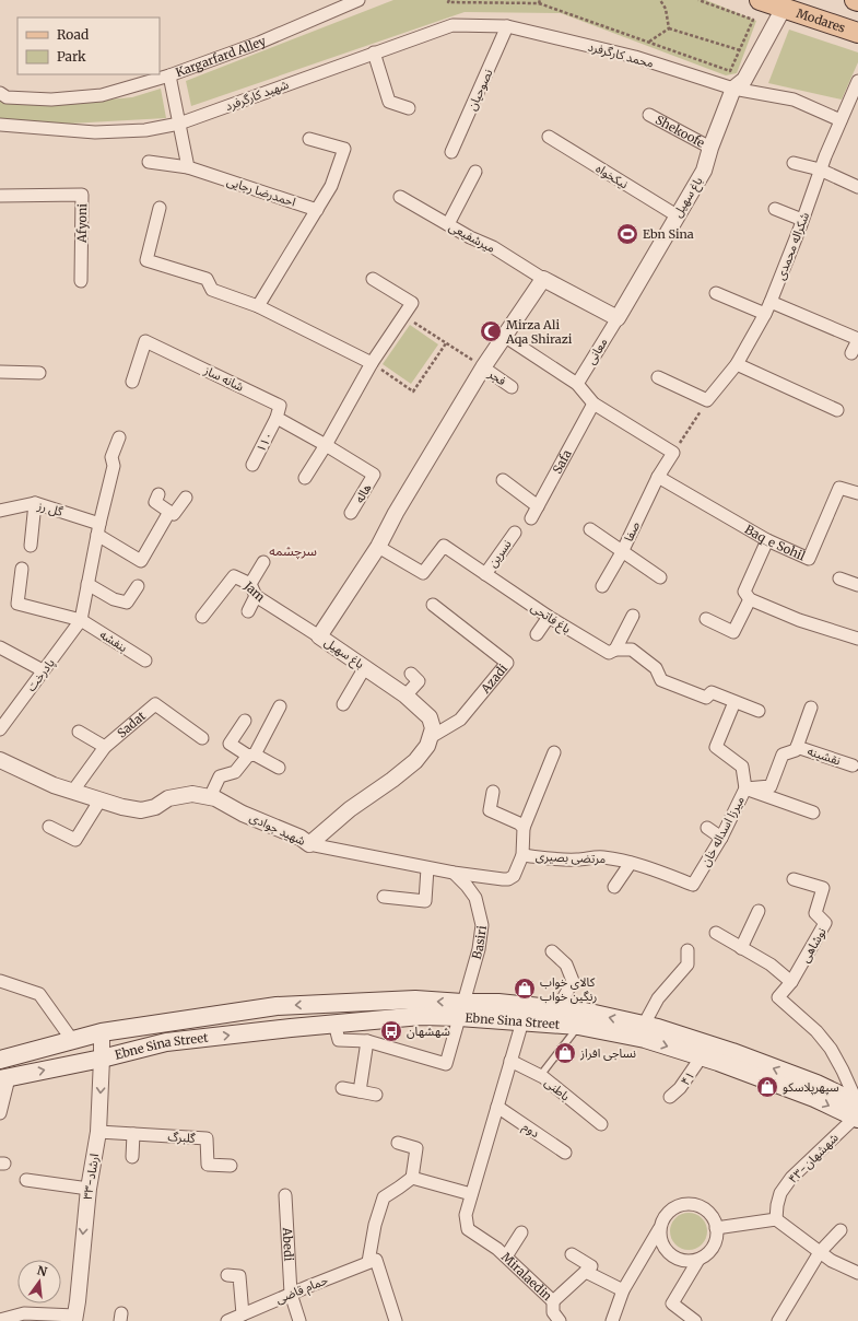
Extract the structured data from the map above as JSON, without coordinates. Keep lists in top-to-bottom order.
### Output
{
  "streets": {
    "main road": ["Modares", "Ebne Sina Street"],
    "street": [
      "محمد کارگرفرد",
      "Kargarfard Alley",
      "نصوحیان",
      "شهید کارگرفرد",
      "Shekoofe",
      "نیکخواه",
      "احمدرضا رجایی",
      "باغ سهیل",
      "Afyoni",
      "میرشفیعی",
      "شکراله محمدی",
      "معانی",
      "فجر",
      "شانه ساز",
      "۱۱۰",
      "Safa",
      "هاله",
      "گل رز",
      "صفا",
      "Baq_e Sohil",
      "نسرین",
      "Jam",
      "باغ فاتحی",
      "بنفشه",
      "پادرخت",
      "Azadi",
      "Sadat",
      "نقشینه",
      "شهید جوادی",
      "میرزا اسداله خان",
      "مرتضی بصیری",
      "Basiri",
      "نوشاهی",
      "۴۱",
      "باطنی",
      "دوم",
      "گلبرگ",
      "۴۳-شهشهان",
      "۳۳-ارشاد",
      "Abedi",
      "Miralaedin",
      "حمام قاضی"
    ]
  },
  "crossings": [
    ["Modares", "باغ سهیل"],
    ["محمد کارگرفرد", "نصوحیان"],
    ["محمد کارگرفرد", "شهید کارگرفرد"],
    ["محمد کارگرفرد", "باغ سهیل"],
    ["محمد کارگرفرد", "شکراله محمدی"],
    ["نصوحیان", "شهید کارگرفرد"],
    ["Shekoofe", "باغ سهیل"],
    ["نیکخواه", "باغ سهیل"],
    ["باغ سهیل", "میرشفیعی"],
    ["باغ سهیل", "معانی"],
    ["باغ سهیل", "فجر"],
    ["باغ سهیل", "Jam"],
    ["باغ سهیل", "باغ فاتحی"],
    ["باغ سهیل", "Azadi"],
    ["شانه ساز", "۱۱۰"],
    ["صفا", "Baq_e Sohil"],
    ["نسرین", "باغ فاتحی"],
    ["بنفشه", "پادرخت"],
    ["Sadat", "شهید جوادی"],
    ["نقشینه", "میرزا اسداله خان"],
    ["شهید جوادی", "مرتضی بصیری"],
    ["شهید جوادی", "Basiri"],
    ["میرزا اسداله خان", "مرتضی بصیری"],
    ["Basiri", "Ebne Sina Street"],
    ["Ebne Sina Street", "۴۱"],
    ["Ebne Sina Street", "۴۳-شهشهان"],
    ["Ebne Sina Street", "۳۳-ارشاد"],
    ["Ebne Sina Street", "Miralaedin"],
    ["باطنی", "Miralaedin"],
    ["دوم", "Miralaedin"],
    ["گلبرگ", "۳۳-ارشاد"],
    ["Abedi", "حمام قاضی"]
  ],
  "one_way": ["۳۳-ارشاد"],
  "districts": ["سرچشمه"],
  "places": {
    "sports": ["Ebn Sina"],
    "mosque": ["Mirza Ali Aqa Shirazi"],
    "shop": ["کالای خواب رنگین خواب", "نساجی افراز", "سپهرپلاسکو"],
    "bus stop": ["شهشهان"]
  },
  "legend": ["Road", "Park"],
  "north": "top"
}
